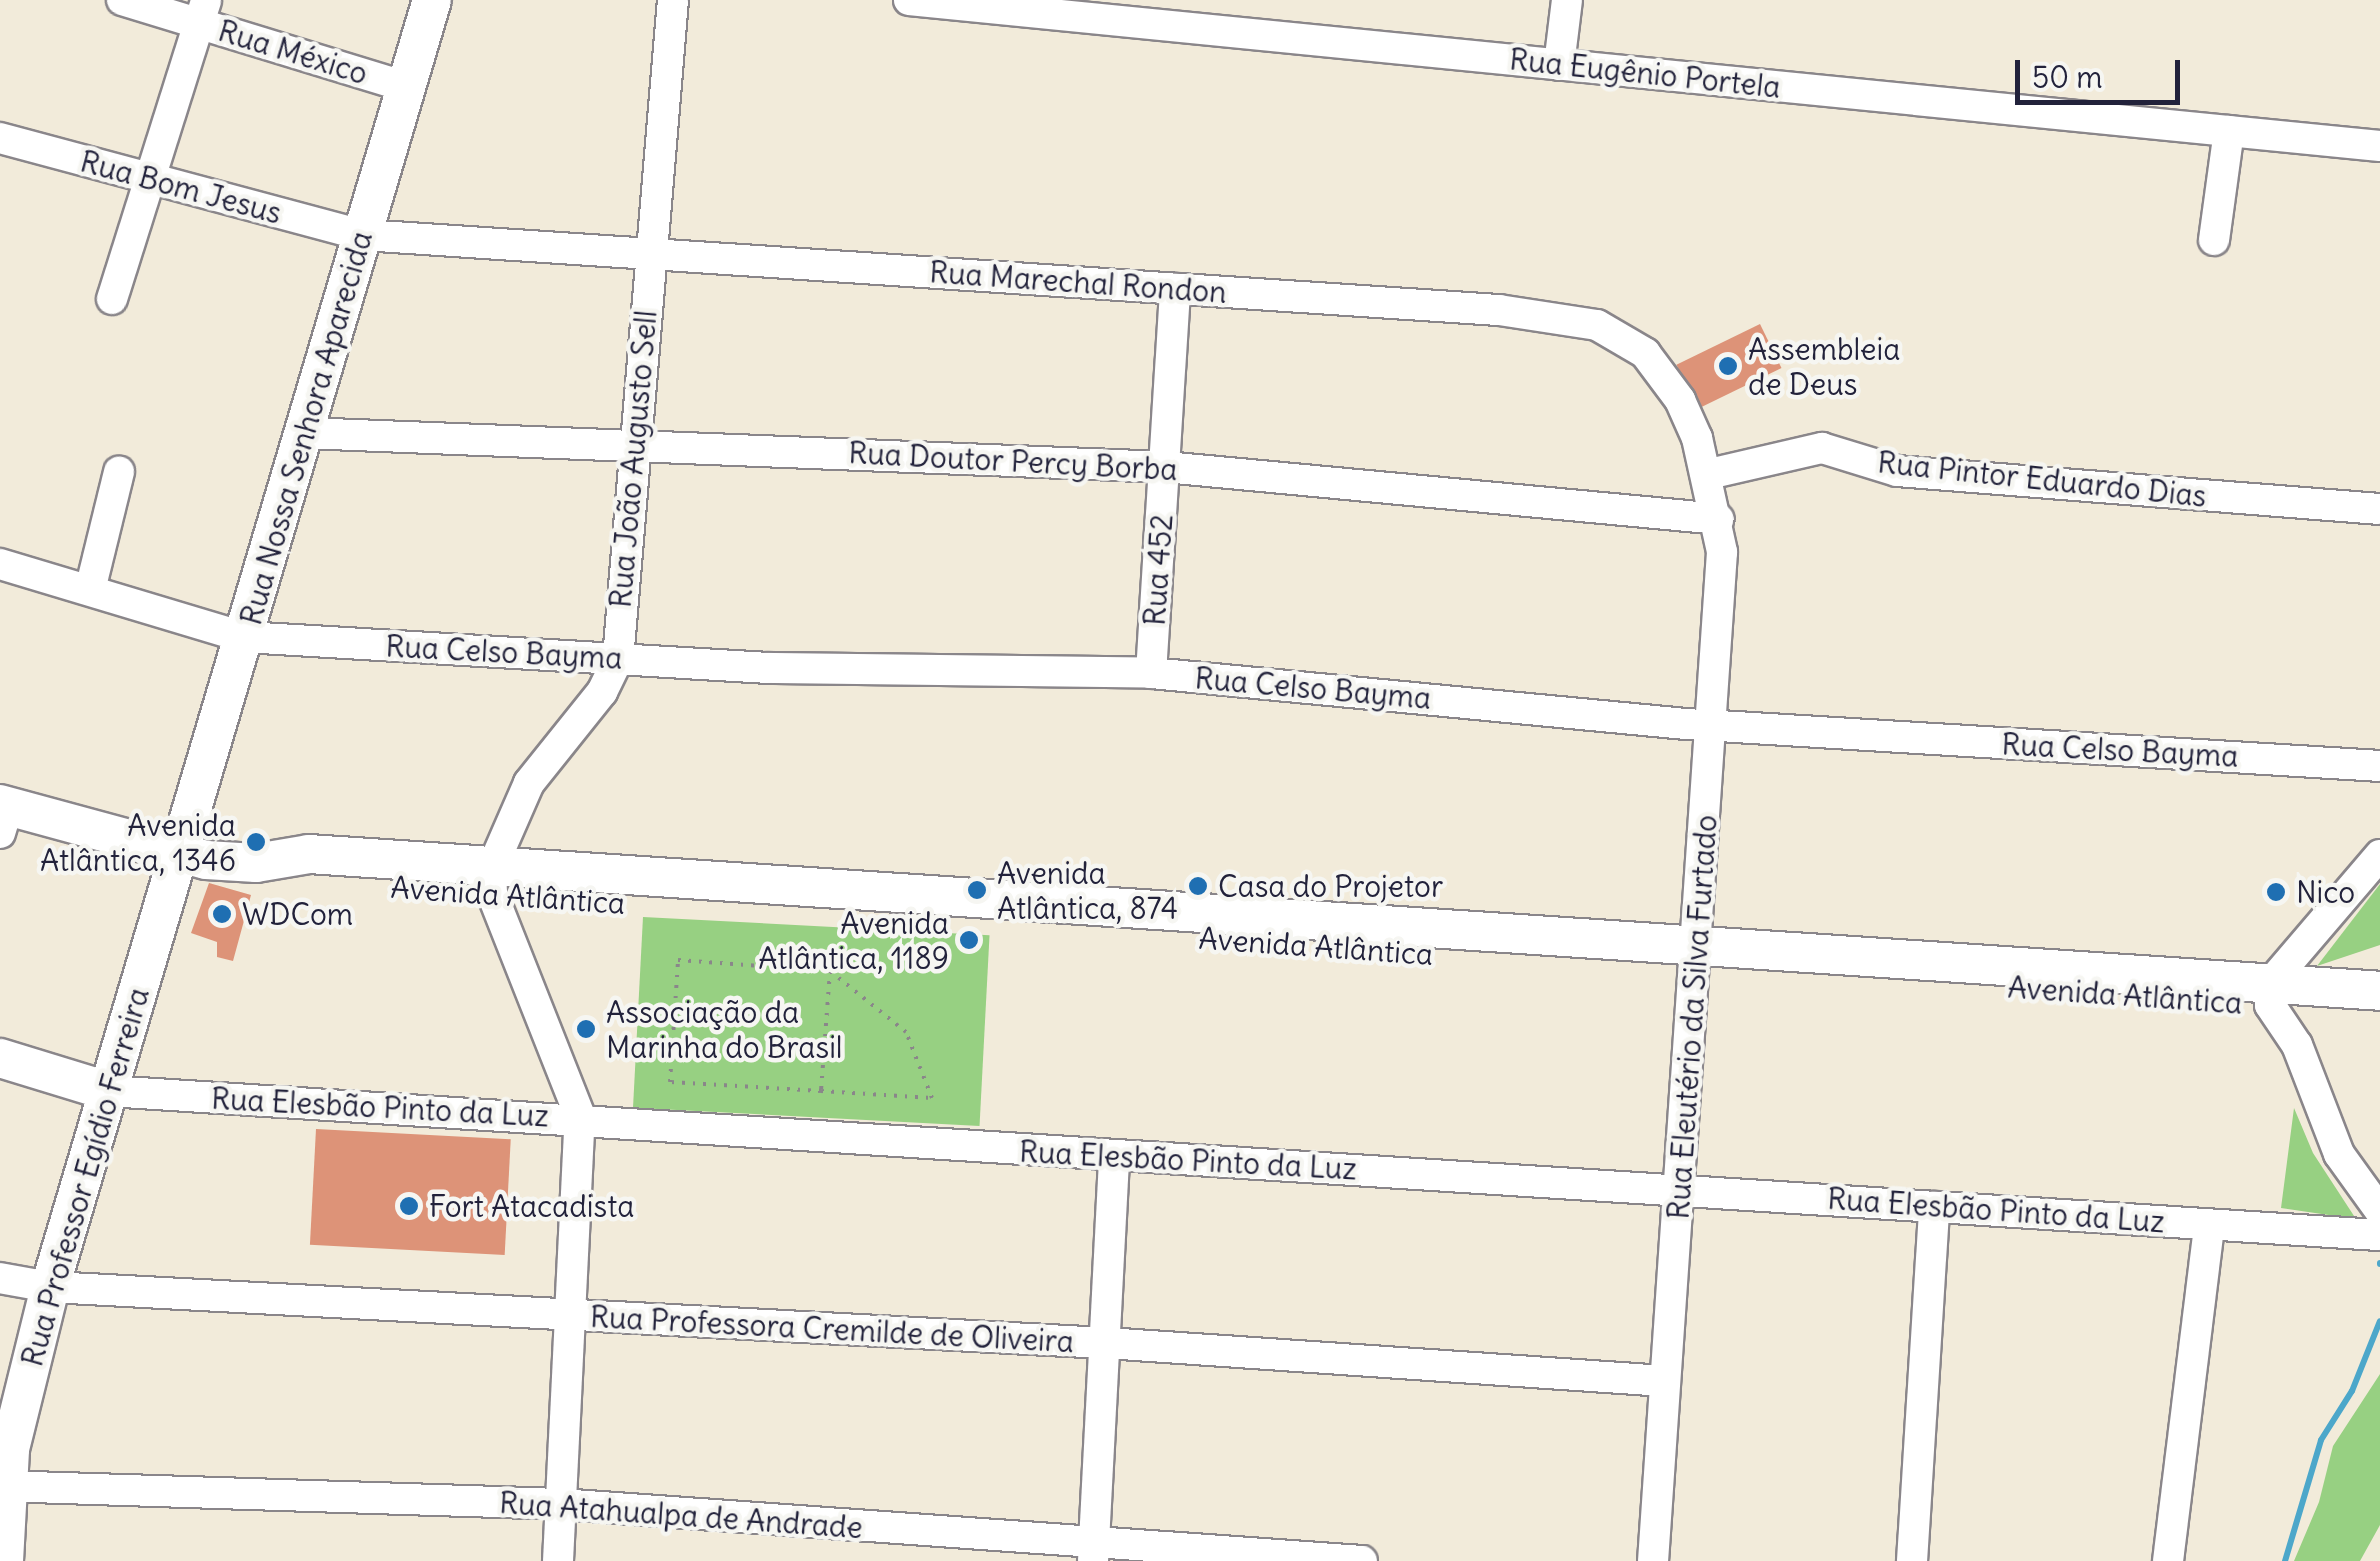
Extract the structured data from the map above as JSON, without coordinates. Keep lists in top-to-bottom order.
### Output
{
  "streets": {
    "main road": [
      "Rua Nossa Senhora Aparecida",
      "Avenida Atlântica",
      "Rua Elesbão Pinto da Luz",
      "Rua Professor Egídio Ferreira"
    ],
    "street": [
      "Rua México",
      "Rua Eugênio Portela",
      "Rua Bom Jesus",
      "Rua Marechal Rondon",
      "Rua João Augusto Sell",
      "Rua Doutor Percy Borba",
      "Rua Pintor Eduardo Dias",
      "Rua 452",
      "Rua Celso Bayma",
      "Rua Eleutério da Silva Furtado",
      "Rua Professora Cremilde de Oliveira",
      "Rua Atahualpa de Andrade"
    ]
  },
  "crossings": [
    ["Rua México", "Rua Nossa Senhora Aparecida"],
    ["Rua Bom Jesus", "Rua Marechal Rondon"],
    ["Rua Bom Jesus", "Rua Nossa Senhora Aparecida"],
    ["Rua Marechal Rondon", "Rua Nossa Senhora Aparecida"],
    ["Rua Marechal Rondon", "Rua João Augusto Sell"],
    ["Rua Marechal Rondon", "Rua Pintor Eduardo Dias"],
    ["Rua Marechal Rondon", "Rua 452"],
    ["Rua Marechal Rondon", "Rua Eleutério da Silva Furtado"],
    ["Rua Nossa Senhora Aparecida", "Rua Doutor Percy Borba"],
    ["Rua Nossa Senhora Aparecida", "Rua Celso Bayma"],
    ["Rua Nossa Senhora Aparecida", "Avenida Atlântica"],
    ["Rua Nossa Senhora Aparecida", "Rua Professor Egídio Ferreira"],
    ["Rua João Augusto Sell", "Rua Doutor Percy Borba"],
    ["Rua João Augusto Sell", "Rua Celso Bayma"],
    ["Rua João Augusto Sell", "Avenida Atlântica"],
    ["Rua Doutor Percy Borba", "Rua 452"],
    ["Rua Doutor Percy Borba", "Rua Eleutério da Silva Furtado"],
    ["Rua Pintor Eduardo Dias", "Rua Eleutério da Silva Furtado"],
    ["Rua 452", "Rua Celso Bayma"],
    ["Rua Celso Bayma", "Rua Eleutério da Silva Furtado"],
    ["Avenida Atlântica", "Rua Eleutério da Silva Furtado"],
    ["Avenida Atlântica", "Rua Professor Egídio Ferreira"],
    ["Rua Eleutério da Silva Furtado", "Rua Elesbão Pinto da Luz"],
    ["Rua Eleutério da Silva Furtado", "Rua Professora Cremilde de Oliveira"],
    ["Rua Elesbão Pinto da Luz", "Rua Professor Egídio Ferreira"],
    ["Rua Professor Egídio Ferreira", "Rua Professora Cremilde de Oliveira"],
    ["Rua Professor Egídio Ferreira", "Rua Atahualpa de Andrade"]
  ],
  "places": [
    "Assembleia de Deus",
    "Avenida Atlântica, 1346",
    "Casa do Projetor",
    "Avenida Atlântica, 874",
    "Nico",
    "WDCom",
    "Avenida Atlântica, 1189",
    "Associação da Marinha do Brasil",
    "Fort Atacadista"
  ],
  "scale_bar": "50 m"
}
